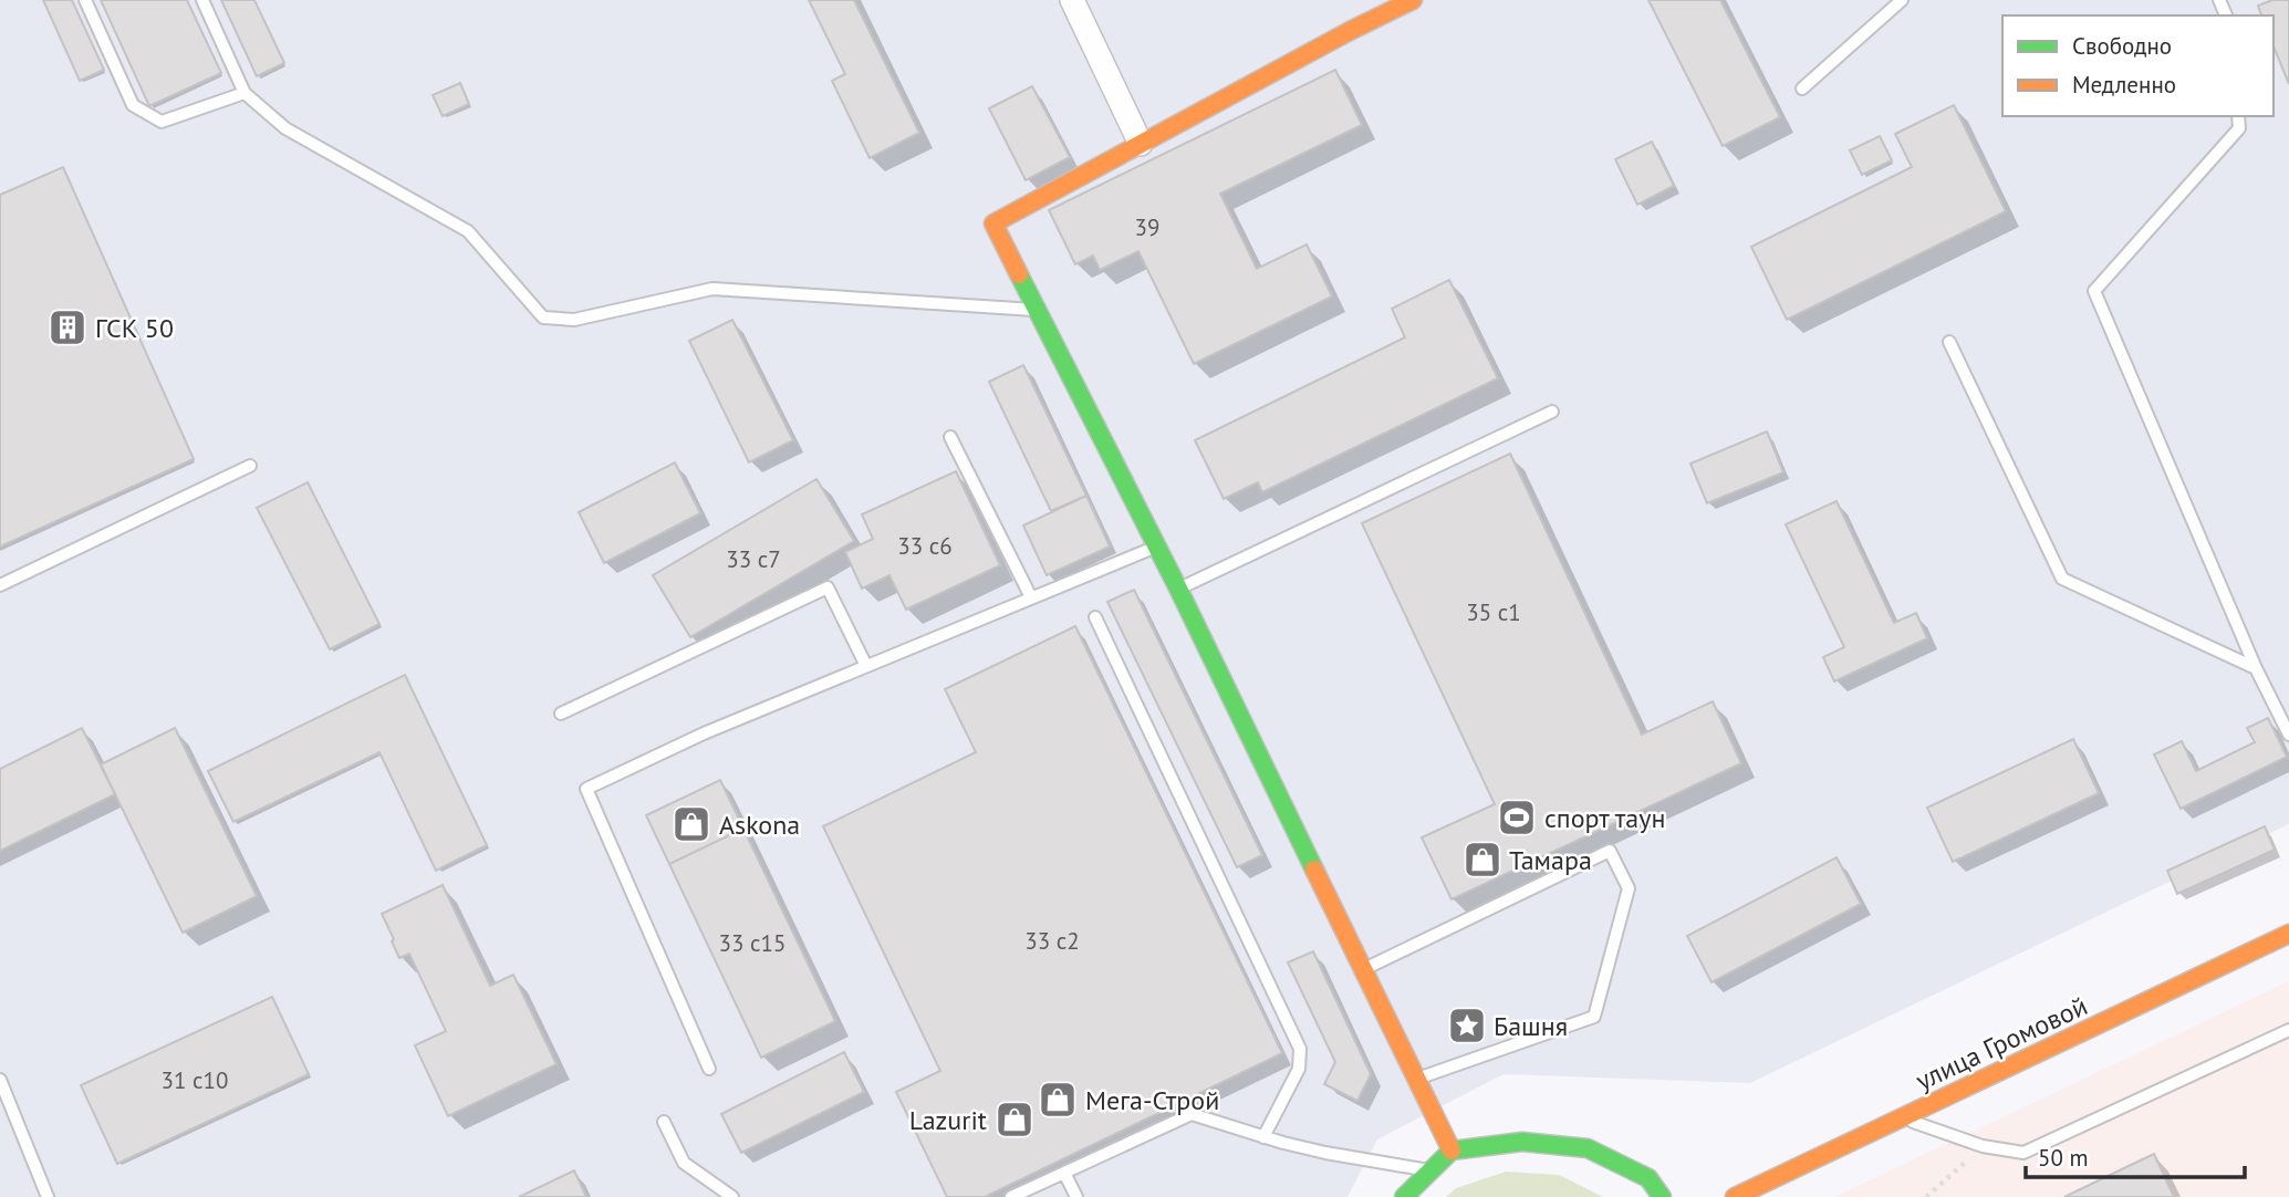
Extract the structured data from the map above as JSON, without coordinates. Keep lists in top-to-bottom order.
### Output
{
  "streets": {
    "street": ["улица Громовой"]
  },
  "places": {
    "building": ["ГСК 50"],
    "sports": ["спорт таун"],
    "shop": [
      "Askona",
      "Тамара",
      "Мега-Строй",
      "Lazurit"
    ],
    "place": ["Башня"]
  },
  "house_numbers": [
    "39",
    "33 с6",
    "33 с7",
    "35 с1",
    "33 с2",
    "33 с15",
    "31 с10"
  ],
  "legend": ["Свободно", "Медленно"],
  "scale_bar": "50 m"
}
